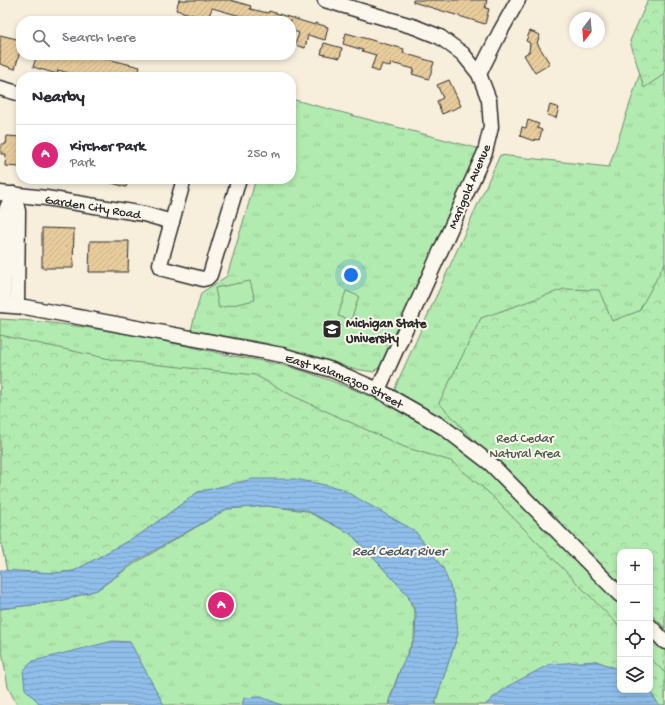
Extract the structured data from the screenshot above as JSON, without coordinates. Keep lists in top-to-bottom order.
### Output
{
  "streets": {
    "street": ["Marigold Avenue", "Garden City Road", "East Kalamazoo Street"]
  },
  "crossings": [
    ["Marigold Avenue", "East Kalamazoo Street"],
    ["Garden City Road", "East Kalamazoo Street"]
  ],
  "water": ["Red Cedar River"],
  "parks": ["Red Cedar Natural Area"],
  "places": {
    "school or university": ["Michigan State University"]
  },
  "north": "bottom",
  "page": {
    "search": "Search here",
    "heading": "Nearby",
    "list": [
      {
        "mark": "A",
        "name": "Kircher Park",
        "note": "Park",
        "value": "250 m"
      }
    ],
    "map_buttons": ["+", "−"],
    "pins": "A"
  }
}
